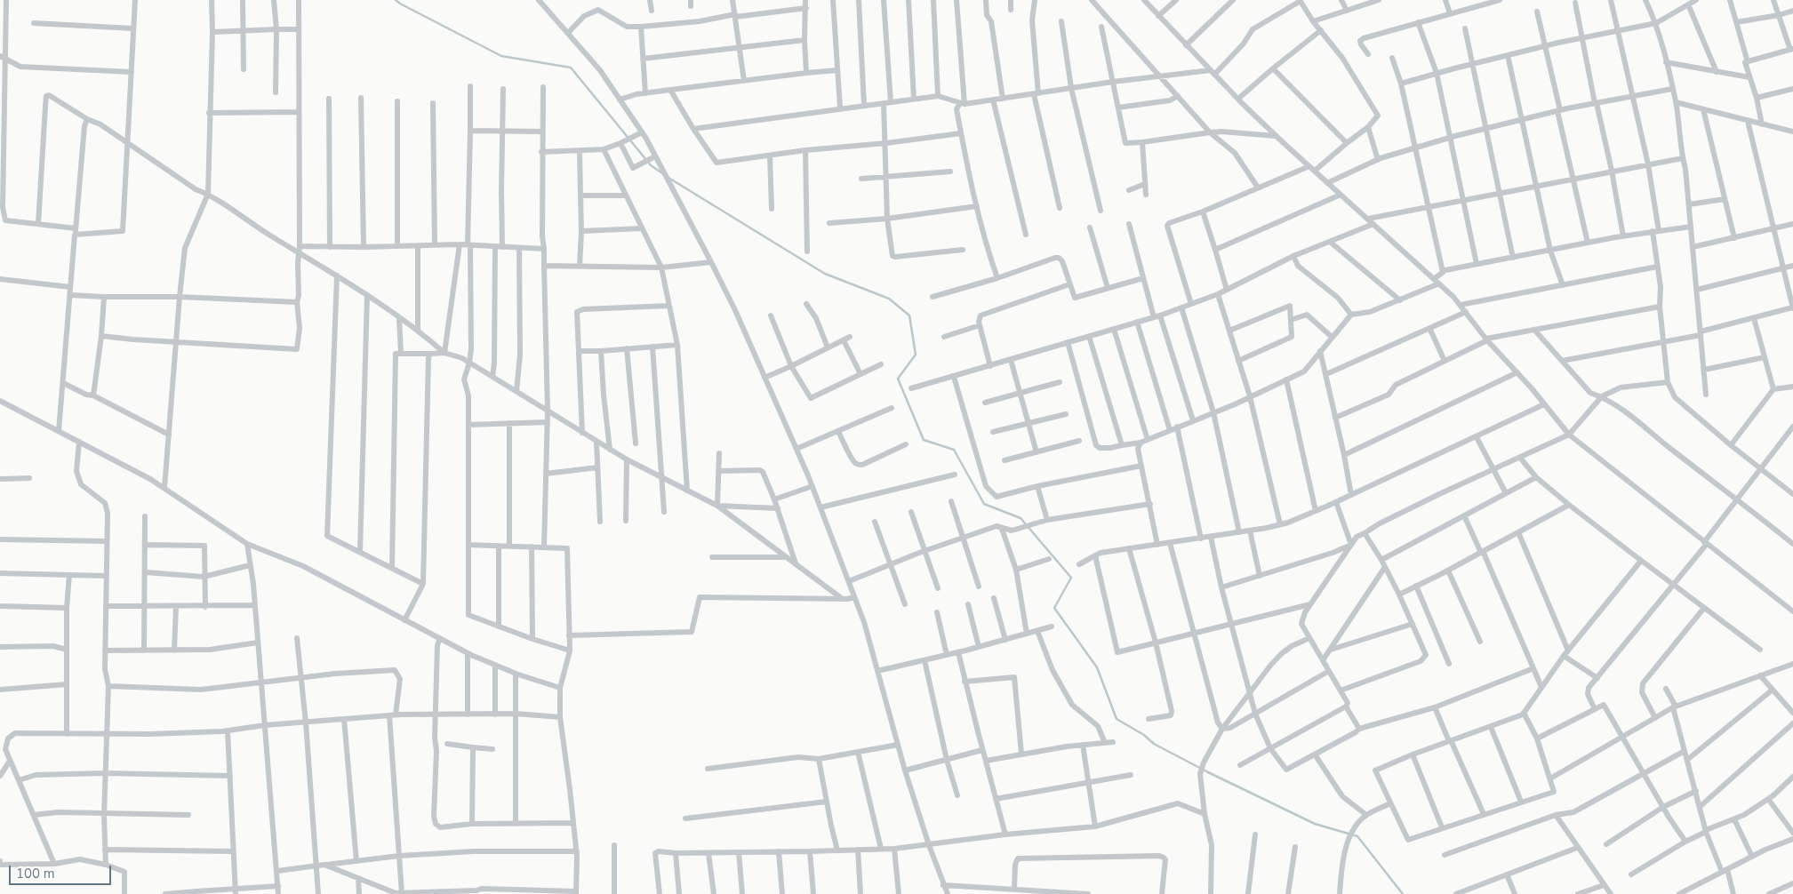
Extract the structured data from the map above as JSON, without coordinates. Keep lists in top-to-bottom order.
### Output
{
  "scale_bar": "100 m"
}
